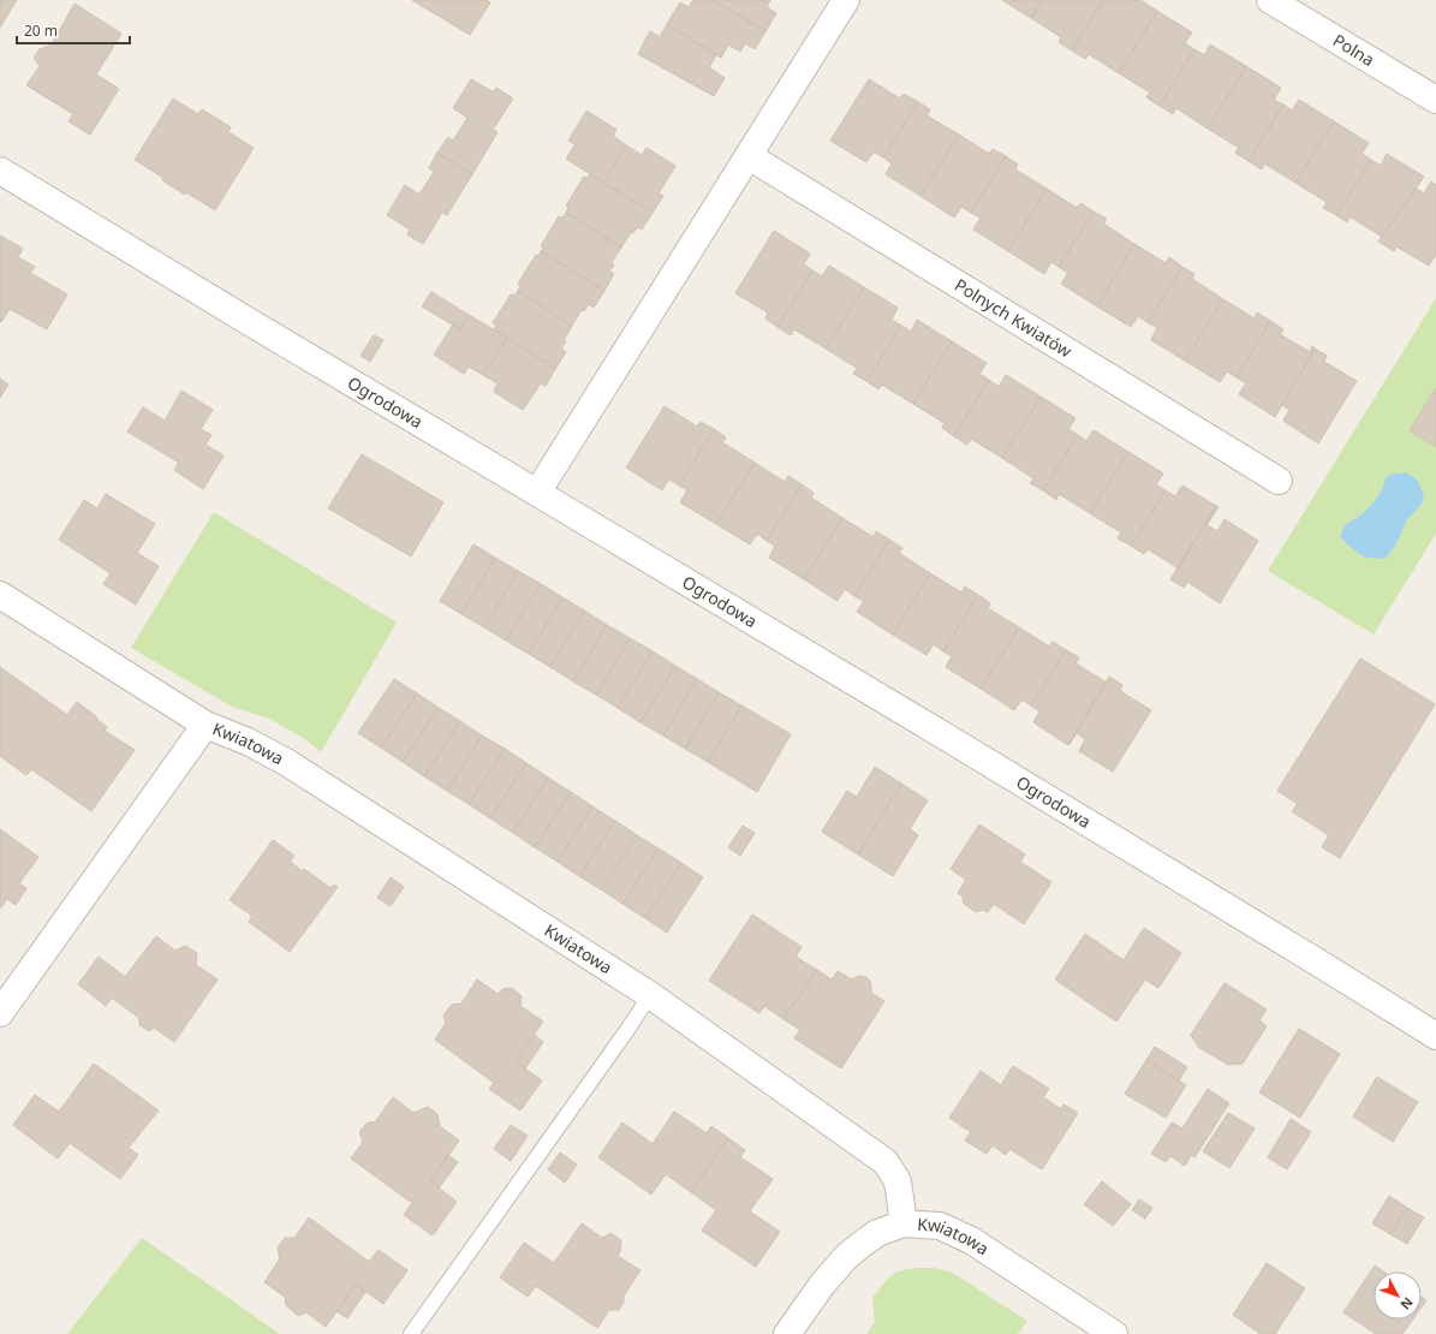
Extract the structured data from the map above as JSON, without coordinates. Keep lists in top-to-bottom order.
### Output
{
  "streets": {
    "street": [
      "Polna",
      "Polnych Kwiatów",
      "Ogrodowa",
      "Kwiatowa"
    ]
  },
  "scale_bar": "20 m",
  "north": "bottom right"
}
